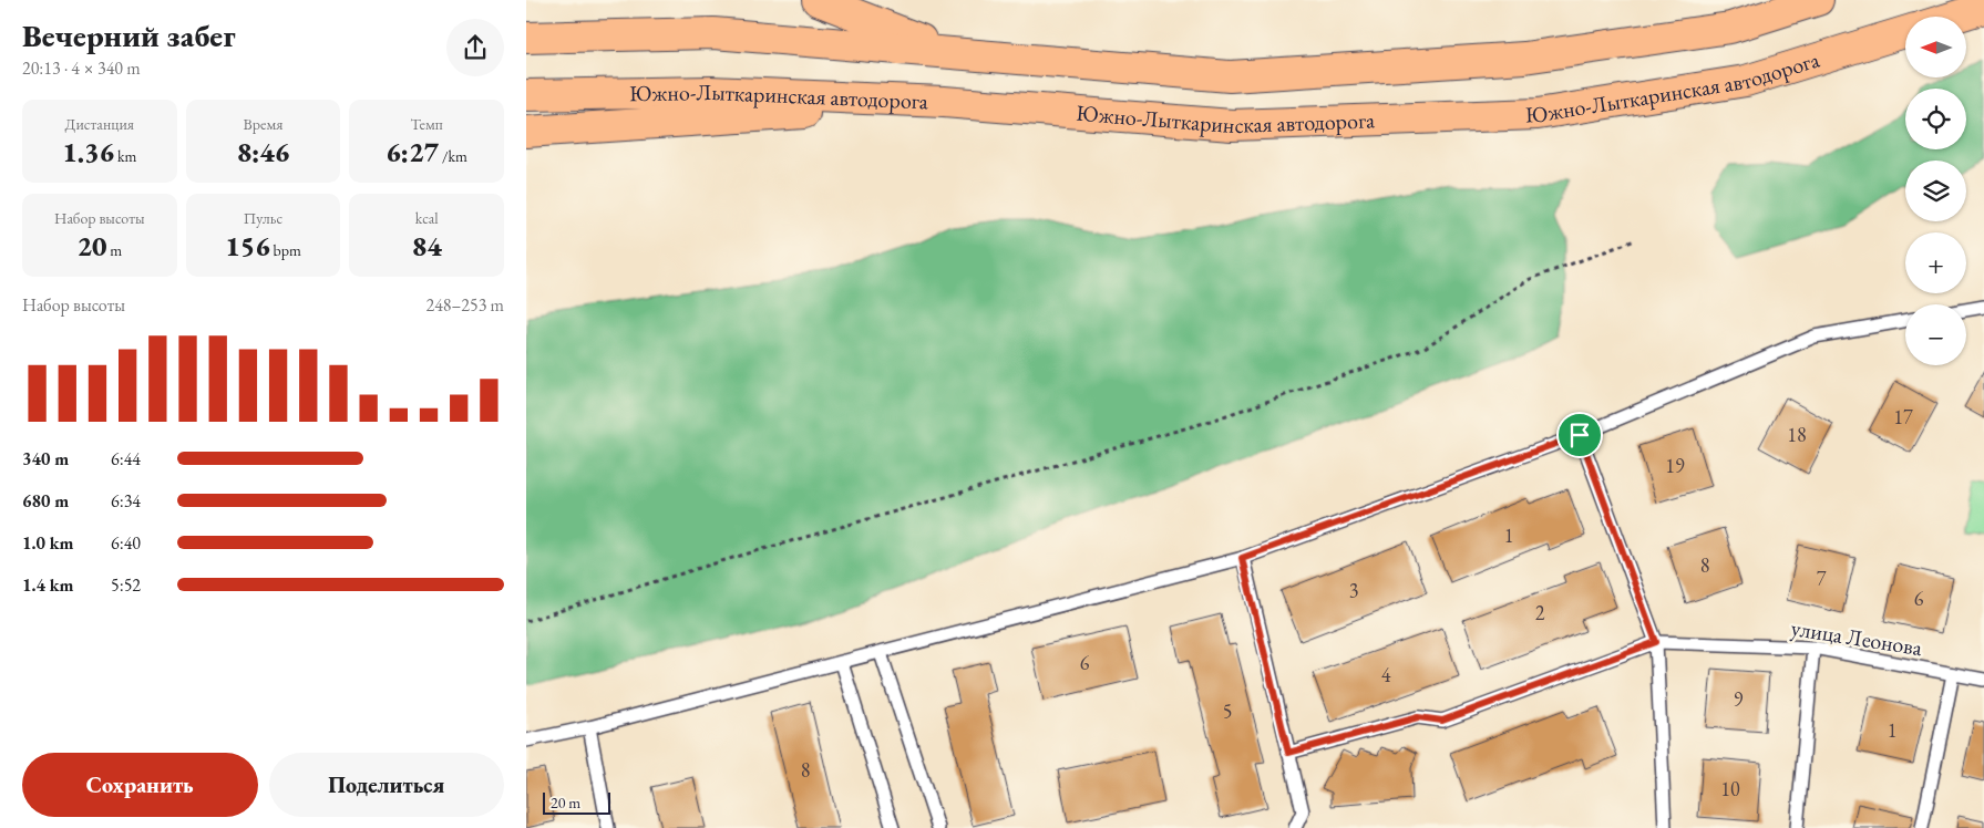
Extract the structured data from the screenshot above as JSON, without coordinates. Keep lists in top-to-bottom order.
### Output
{
  "streets": {
    "main road": ["Южно-Лыткаринская автодорога"],
    "lane": ["улица Леонова"]
  },
  "house_numbers": [
    "17",
    "18",
    "19",
    "1",
    "8",
    "7",
    "3",
    "6",
    "2",
    "6",
    "4",
    "9",
    "5",
    "1",
    "8",
    "10"
  ],
  "scale_bar": "20 m",
  "north": "left",
  "page": {
    "heading": ["Вечерний забег", "20:13 · 4 × 340 m"],
    "map_buttons": ["+", "−"],
    "stats": [
      ["Дистанция", "1.36 km"],
      ["Время", "8:46"],
      ["Темп", "6:27 /km"],
      ["Набор высоты", "20 m"],
      ["Пульс", "156 bpm"],
      ["kcal", "84"]
    ],
    "chart": ["Набор высоты", "248–253 m"],
    "list": [
      {
        "name": "340 m",
        "note": "6:44"
      },
      {
        "name": "680 m",
        "note": "6:34"
      },
      {
        "name": "1.0 km",
        "note": "6:40"
      },
      {
        "name": "1.4 km",
        "note": "5:52"
      }
    ],
    "buttons": ["Сохранить", "Поделиться"],
    "scale": "20 m"
  }
}
